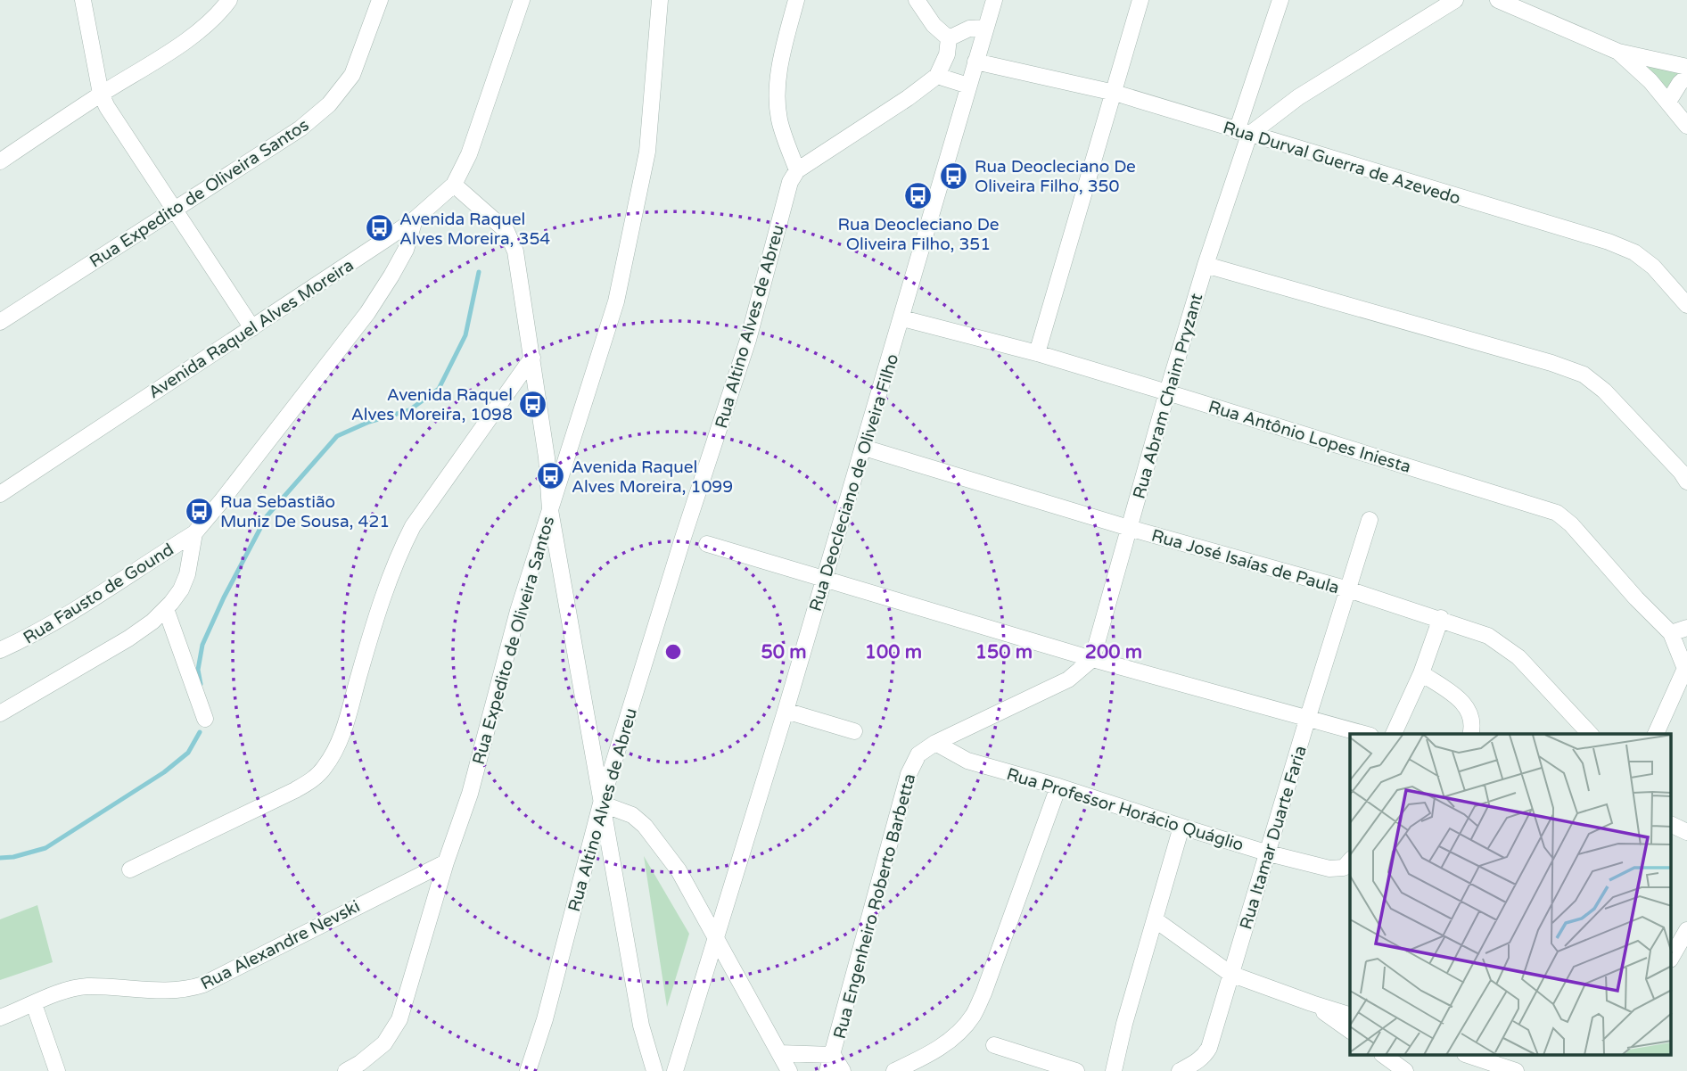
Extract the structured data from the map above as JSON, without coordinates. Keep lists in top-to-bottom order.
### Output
{
  "streets": {
    "street": [
      "Rua Durval Guerra de Azevedo",
      "Rua Expedito de Oliveira Santos",
      "Rua Altino Alves de Abreu",
      "Avenida Raquel Alves Moreira",
      "Rua Abram Chaim Pryzant",
      "Rua Antônio Lopes Iniesta",
      "Rua Deocleciano de Oliveira Filho",
      "Rua José Isaías de Paula",
      "Rua Fausto de Gound",
      "Rua Professor Horácio Quáglio",
      "Rua Itamar Duarte Faria",
      "Rua Engenheiro Roberto Barbetta",
      "Rua Alexandre Nevski"
    ]
  },
  "crossings": [
    ["Rua Durval Guerra de Azevedo", "Rua Abram Chaim Pryzant"],
    ["Rua Durval Guerra de Azevedo", "Rua Deocleciano de Oliveira Filho"],
    ["Rua Expedito de Oliveira Santos", "Rua Alexandre Nevski"],
    ["Rua Abram Chaim Pryzant", "Rua Antônio Lopes Iniesta"],
    ["Rua Abram Chaim Pryzant", "Rua José Isaías de Paula"],
    ["Rua Abram Chaim Pryzant", "Rua Engenheiro Roberto Barbetta"],
    ["Rua Antônio Lopes Iniesta", "Rua Deocleciano de Oliveira Filho"],
    ["Rua Deocleciano de Oliveira Filho", "Rua José Isaías de Paula"],
    ["Rua José Isaías de Paula", "Rua Itamar Duarte Faria"],
    ["Rua Professor Horácio Quáglio", "Rua Itamar Duarte Faria"],
    ["Rua Professor Horácio Quáglio", "Rua Engenheiro Roberto Barbetta"]
  ],
  "places": {
    "bus stop": [
      "Rua Deocleciano De Oliveira Filho, 350",
      "Rua Deocleciano De Oliveira Filho, 351",
      "Avenida Raquel Alves Moreira, 354",
      "Avenida Raquel Alves Moreira, 1098",
      "Avenida Raquel Alves Moreira, 1099",
      "Rua Sebastião Muniz De Sousa, 421"
    ]
  },
  "rings": [
    "50 m",
    "100 m",
    "150 m",
    "200 m"
  ]
}
